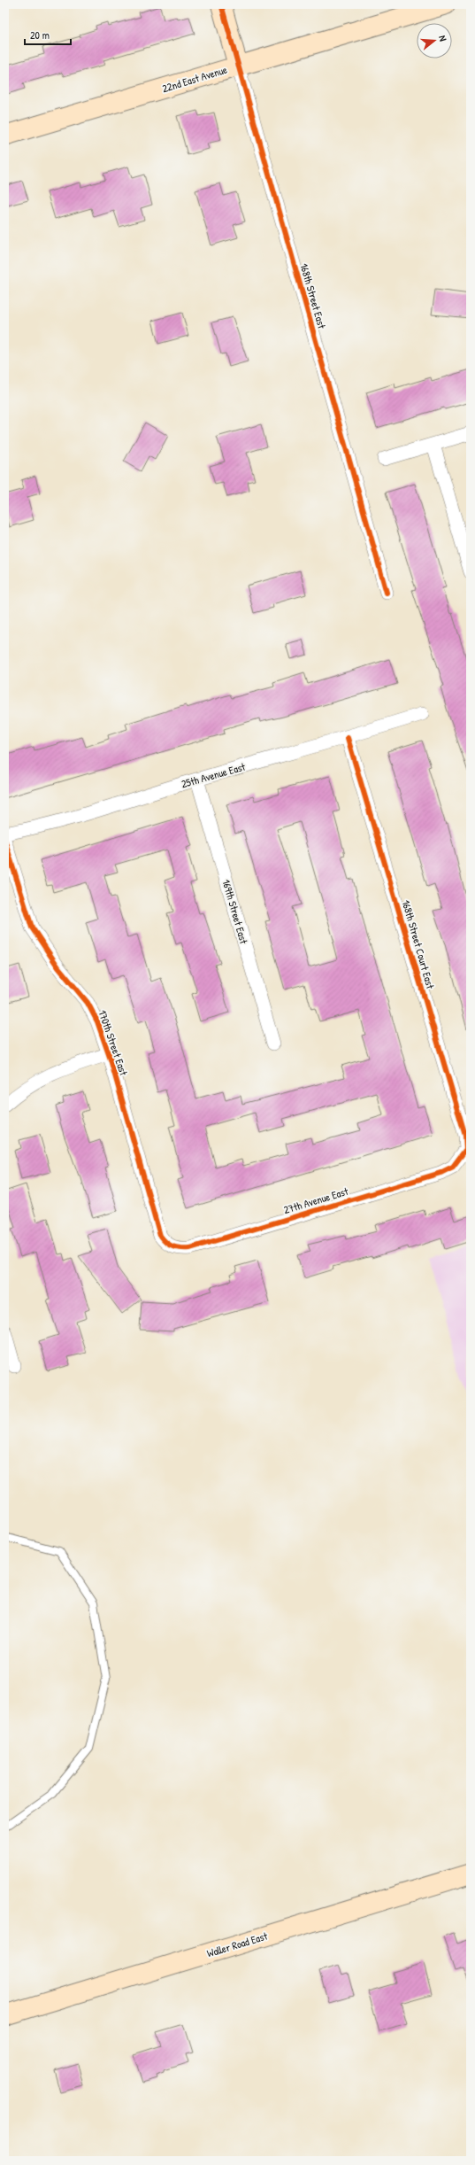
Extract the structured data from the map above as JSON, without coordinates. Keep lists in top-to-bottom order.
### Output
{
  "streets": {
    "street": [
      "22nd East Avenue",
      "168th Street East",
      "25th Avenue East",
      "169th Street East",
      "168th Street Court East",
      "170th Street East",
      "27th Avenue East",
      "Waller Road East"
    ]
  },
  "crossings": [
    ["22nd East Avenue", "168th Street East"],
    ["25th Avenue East", "169th Street East"],
    ["25th Avenue East", "168th Street Court East"],
    ["168th Street Court East", "27th Avenue East"],
    ["170th Street East", "27th Avenue East"]
  ],
  "scale_bar": "20 m",
  "north": "right"
}
